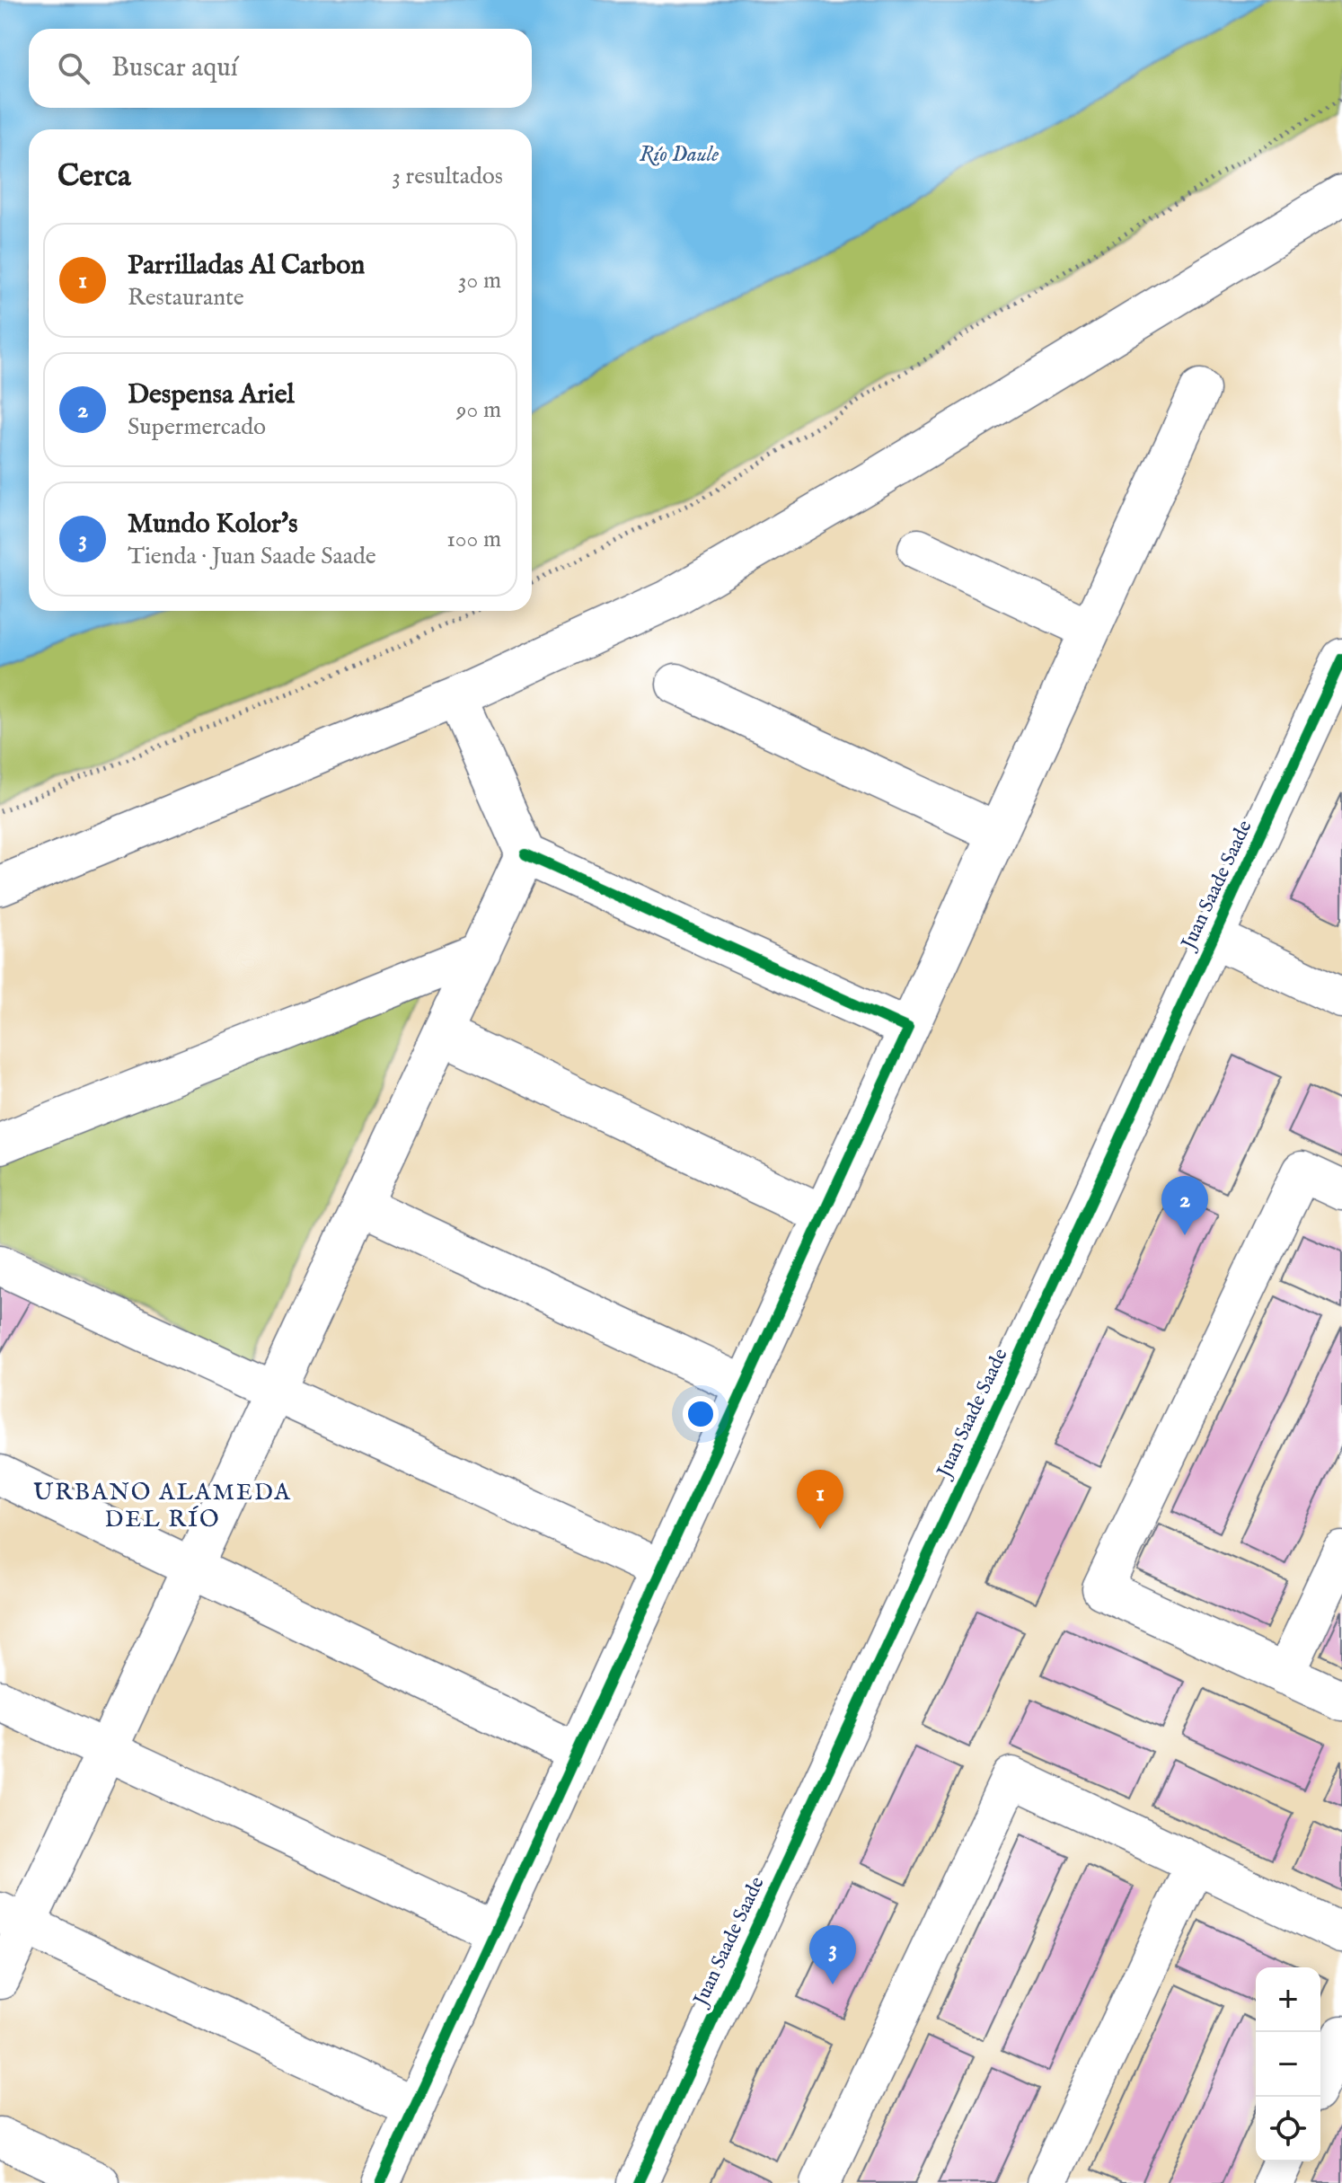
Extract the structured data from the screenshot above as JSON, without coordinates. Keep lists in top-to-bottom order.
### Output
{
  "streets": {
    "street": ["Juan Saade Saade"]
  },
  "districts": ["URBANO ALAMEDA DEL RÍO"],
  "water": ["Río Daule"],
  "page": {
    "search": "Buscar aquí",
    "heading": ["Cerca", "3 resultados"],
    "list": [
      {
        "mark": "1",
        "name": "Parrilladas Al Carbon",
        "note": "Restaurante",
        "value": "30 m"
      },
      {
        "mark": "2",
        "name": "Despensa Ariel",
        "note": "Supermercado",
        "value": "90 m"
      },
      {
        "mark": "3",
        "name": "Mundo Kolor's",
        "note": "Tienda · Juan Saade Saade",
        "value": "100 m"
      }
    ],
    "pins": ["2", "1", "3"],
    "map_buttons": ["+", "−"]
  }
}
